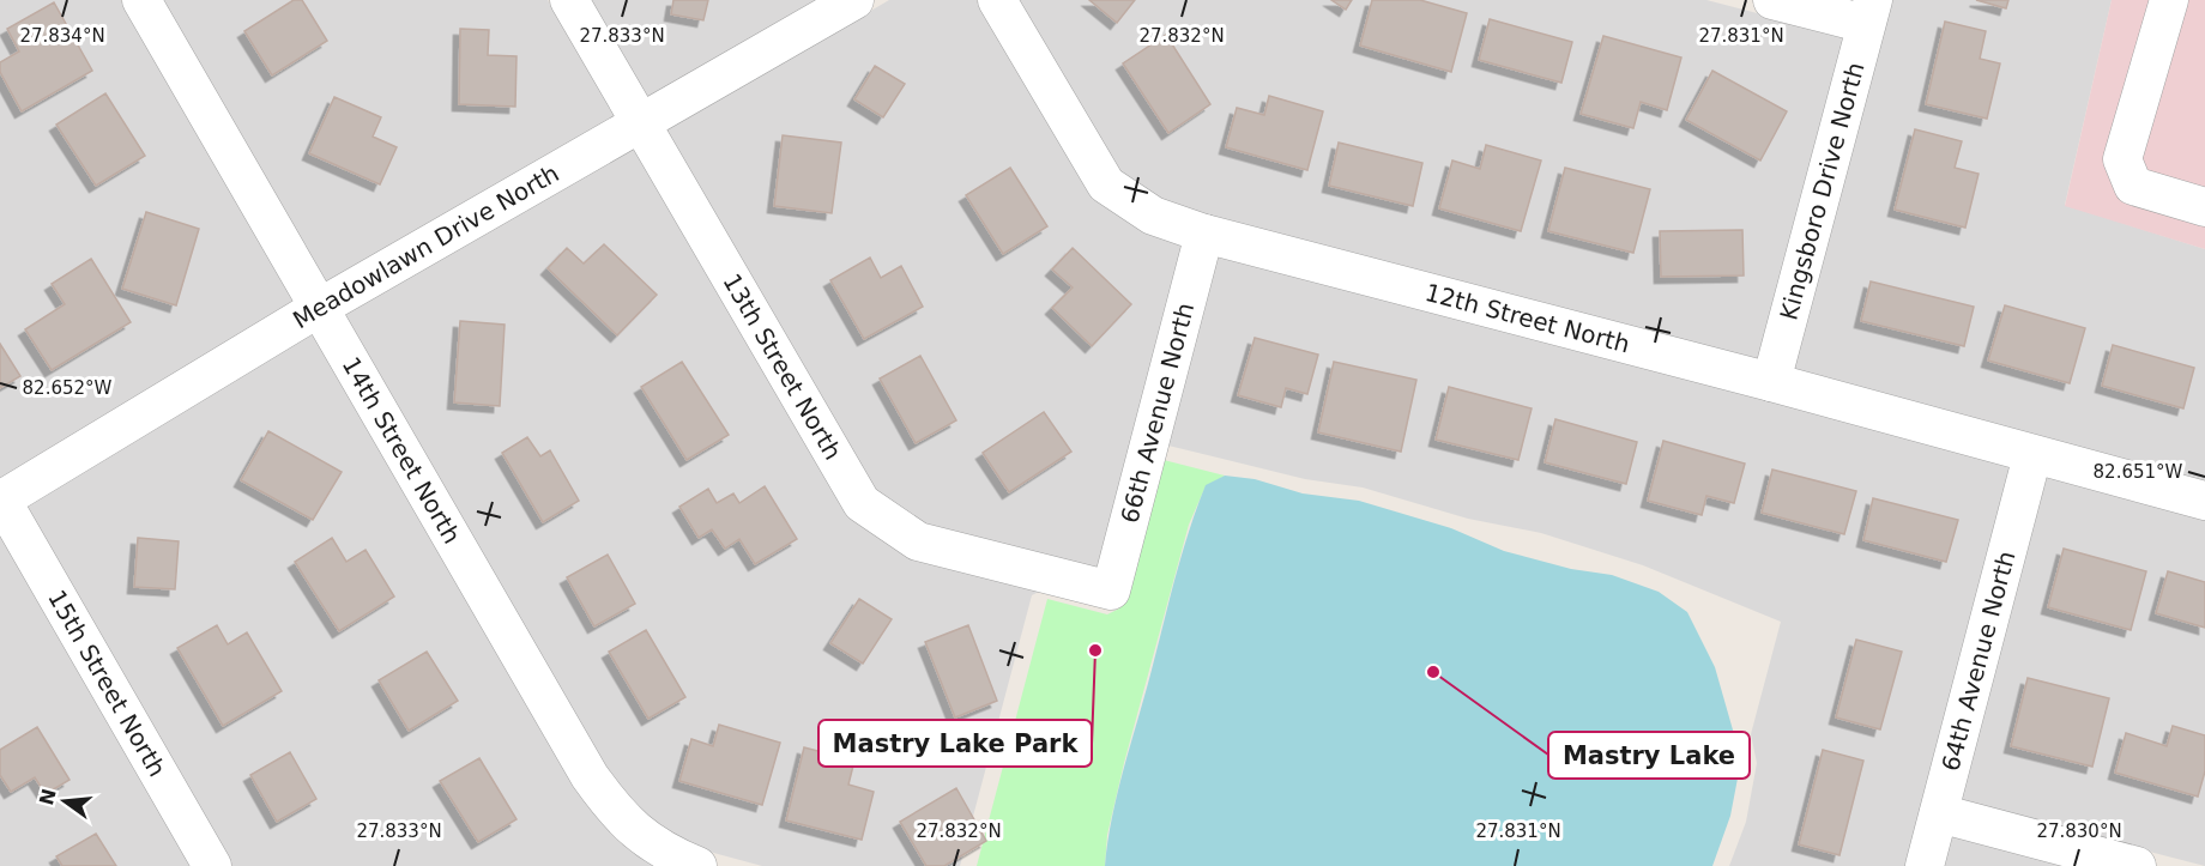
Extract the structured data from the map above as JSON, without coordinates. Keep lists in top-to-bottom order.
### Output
{
  "streets": {
    "street": [
      "Kingsboro Drive North",
      "Meadowlawn Drive North",
      "12th Street North",
      "13th Street North",
      "66th Avenue North",
      "14th Street North",
      "64th Avenue North",
      "15th Street North"
    ]
  },
  "crossings": [
    ["Kingsboro Drive North", "12th Street North"],
    ["Meadowlawn Drive North", "13th Street North"],
    ["Meadowlawn Drive North", "14th Street North"],
    ["Meadowlawn Drive North", "15th Street North"],
    ["12th Street North", "66th Avenue North"],
    ["12th Street North", "64th Avenue North"],
    ["13th Street North", "66th Avenue North"]
  ],
  "places": ["Mastry Lake Park", "Mastry Lake"],
  "north": "left",
  "coordinates": [
    "27.834°N",
    "27.833°N",
    "27.832°N",
    "27.831°N",
    "82.652°W",
    "82.651°W",
    "27.830°N"
  ]
}
